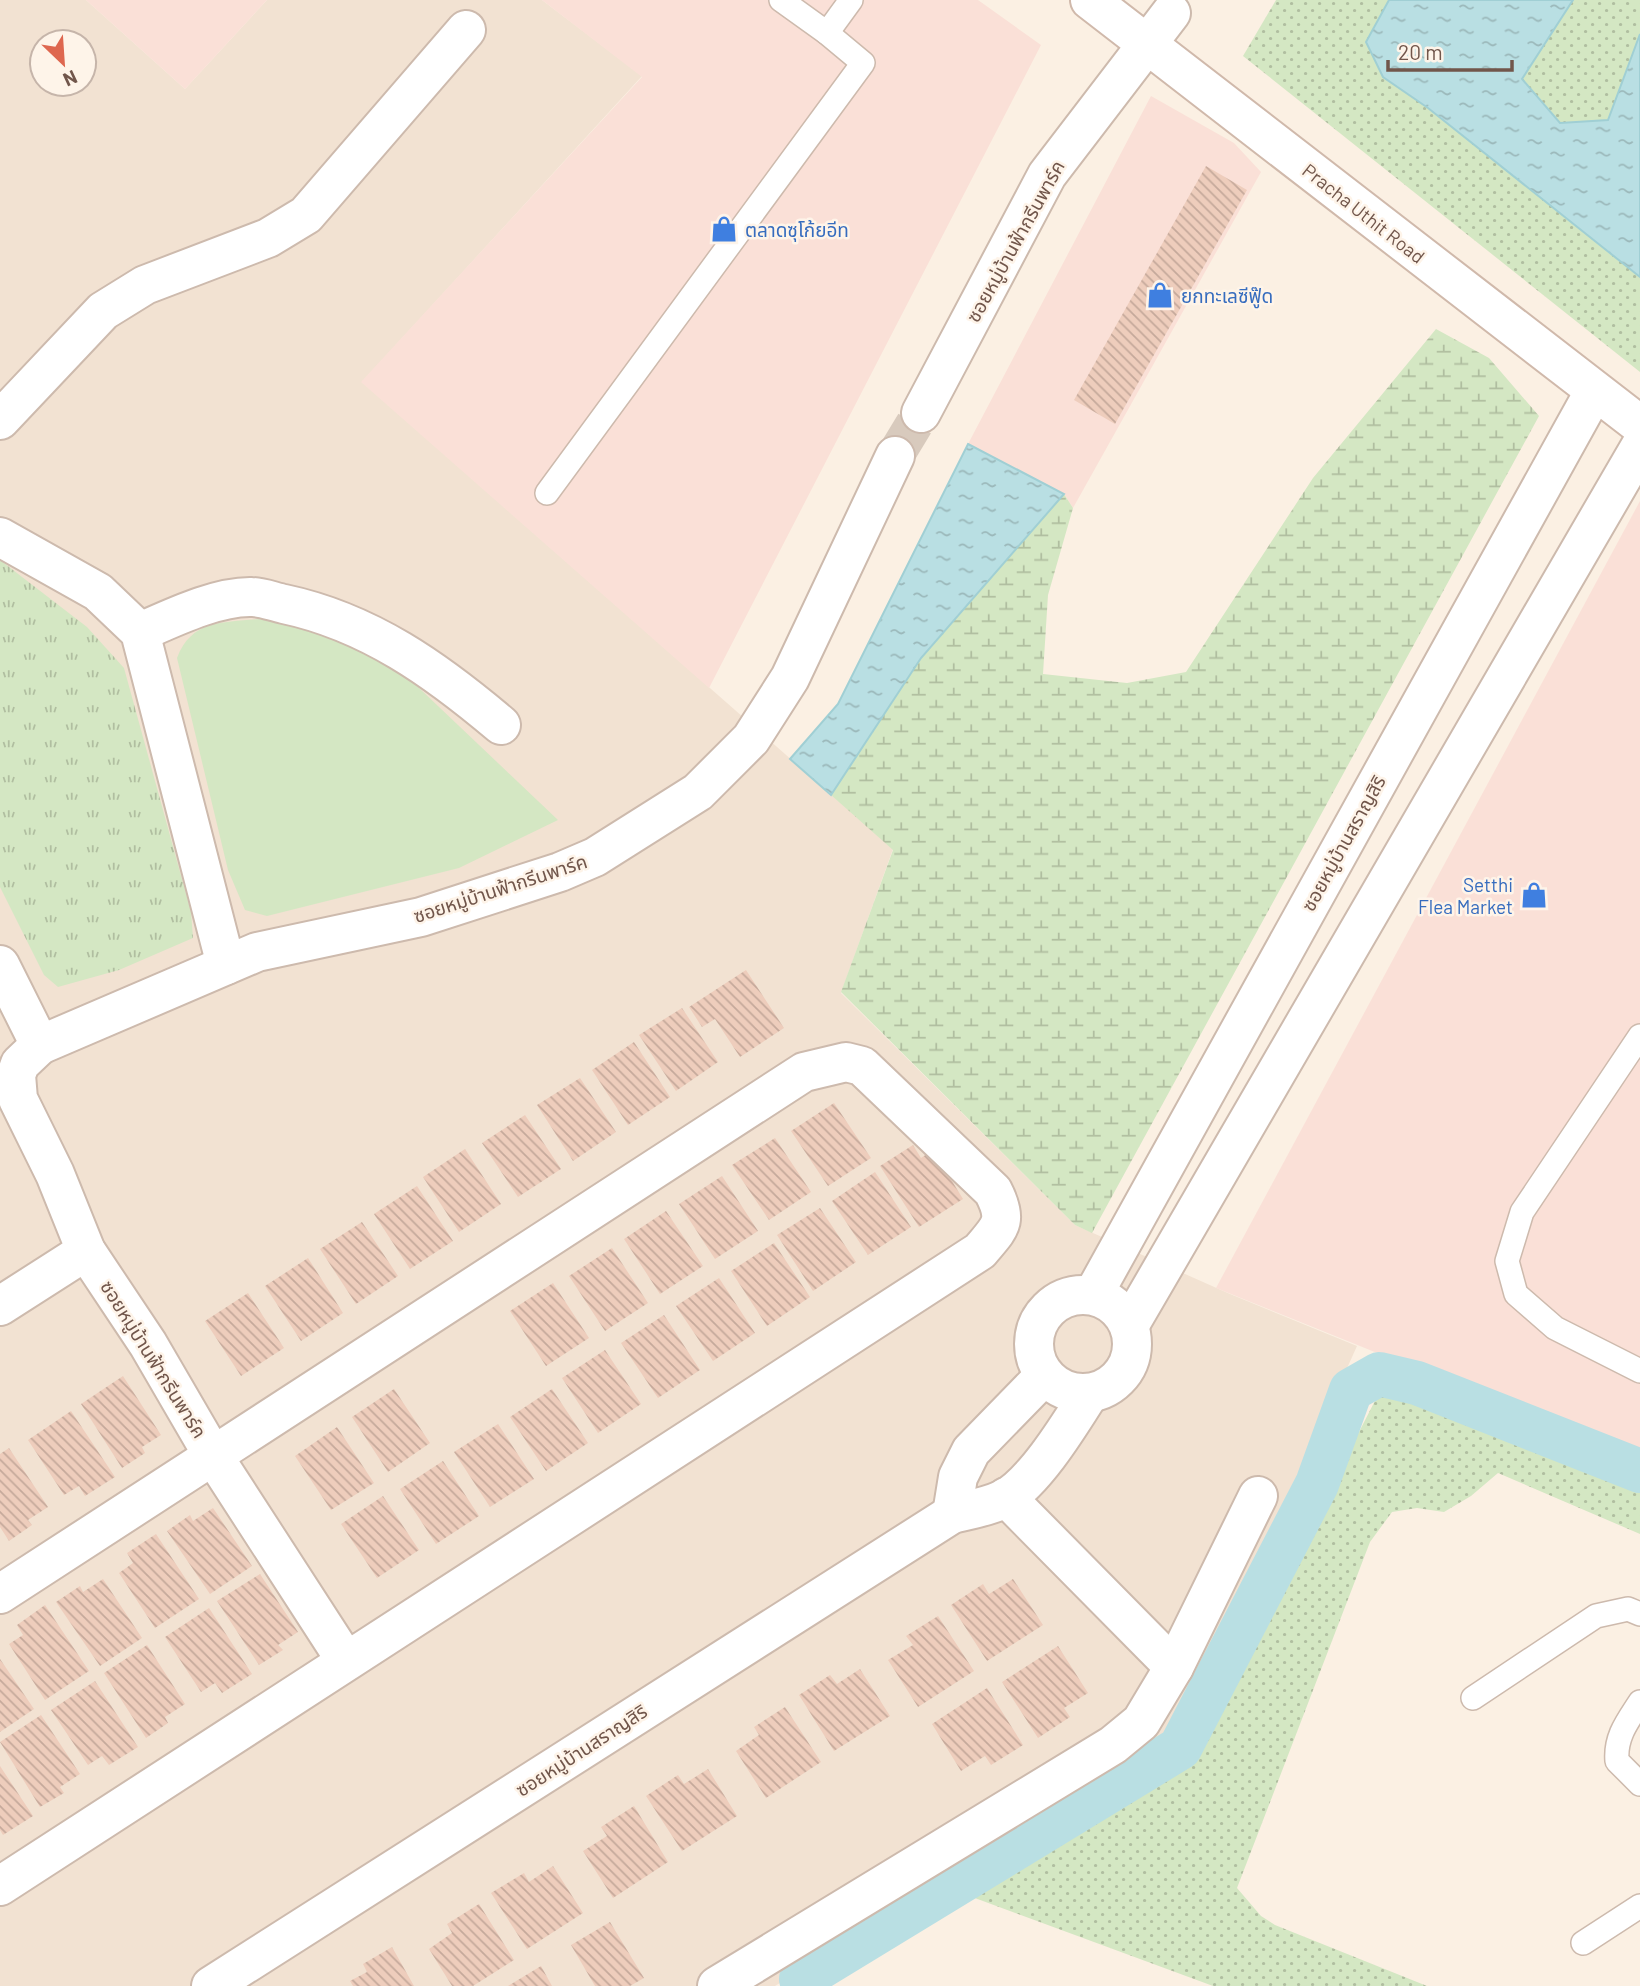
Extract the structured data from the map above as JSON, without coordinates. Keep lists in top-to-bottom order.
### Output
{
  "streets": {
    "street": ["Pracha Uthit Road", "ซอยหมู่บ้านฟ้ากรีนพาร์ค", "ซอยหมู่บ้านสราญสิริ"]
  },
  "crossings": [
    ["Pracha Uthit Road", "ซอยหมู่บ้านฟ้ากรีนพาร์ค"],
    ["Pracha Uthit Road", "ซอยหมู่บ้านสราญสิริ"]
  ],
  "places": {
    "shop": ["ตลาดซุโก้ยอีท", "ยกทะเลซีฟู๊ด", "Setthi Flea Market"]
  },
  "scale_bar": "20 m",
  "north": "bottom right"
}
